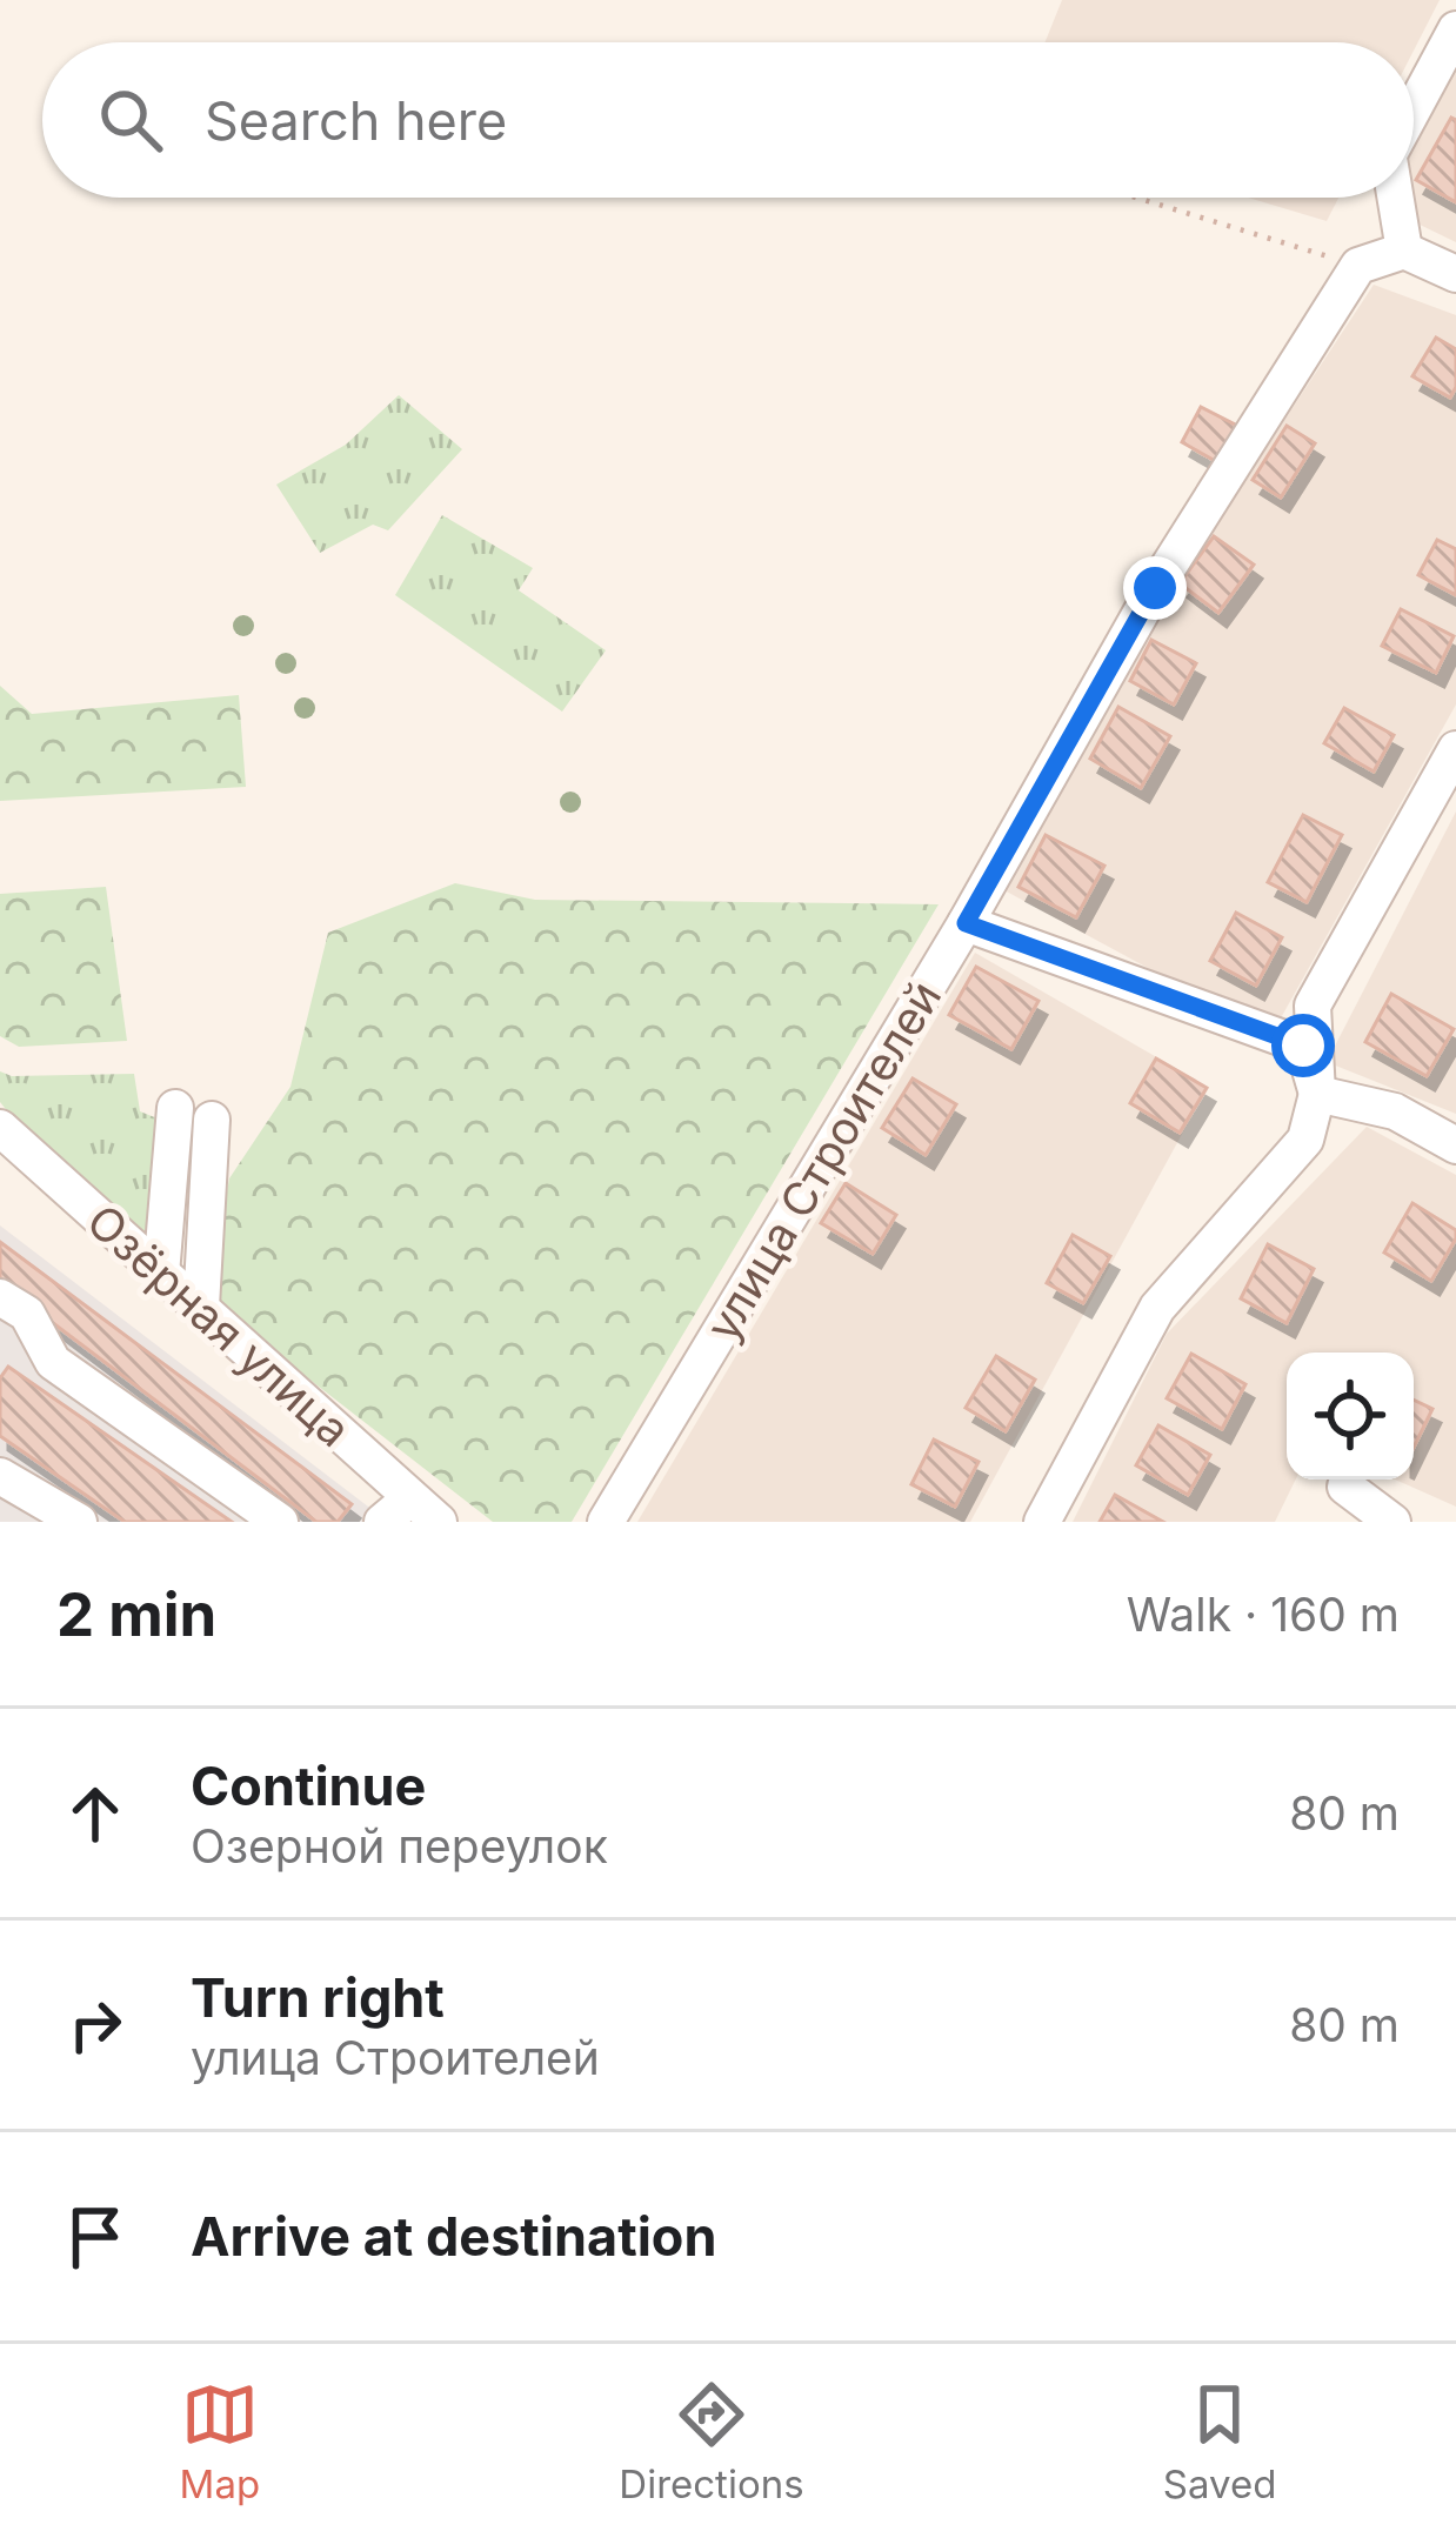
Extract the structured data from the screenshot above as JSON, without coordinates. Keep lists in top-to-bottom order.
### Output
{
  "streets": {
    "street": ["улица Строителей", "Озёрная улица"]
  },
  "page": {
    "search": "Search here",
    "heading": ["2 min", "Walk · 160 m"],
    "list": [
      ["Continue", "Озерной переулок", "80 m"],
      ["Turn right", "улица Строителей", "80 m"],
      "Arrive at destination"
    ],
    "nav": ["Map", "Directions", "Saved"]
  }
}
